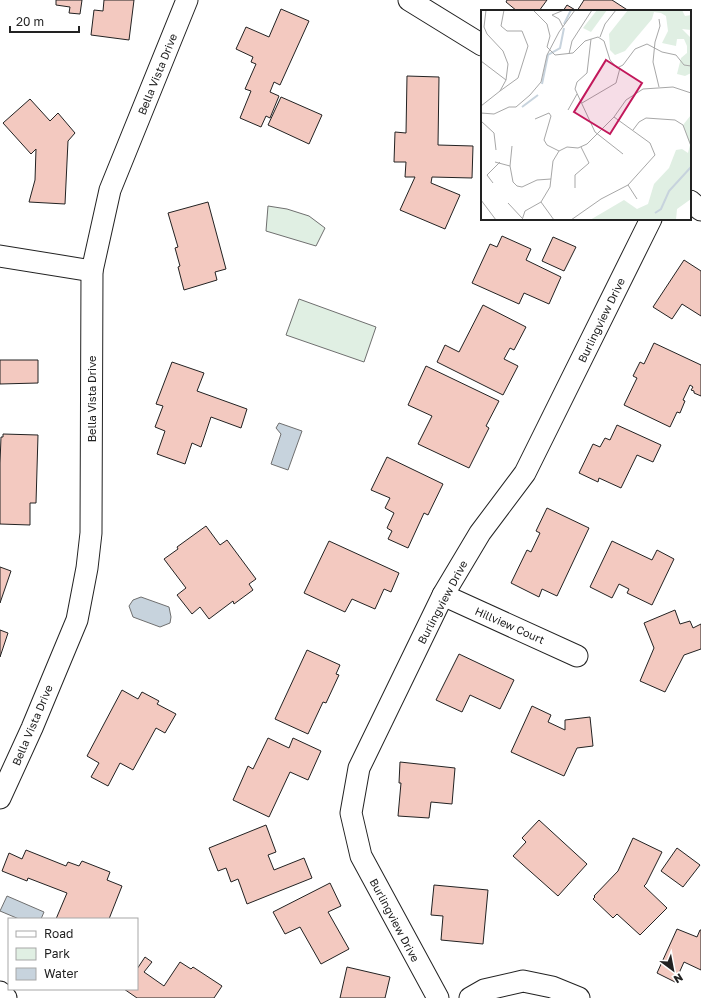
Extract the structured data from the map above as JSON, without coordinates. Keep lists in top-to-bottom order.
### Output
{
  "streets": {
    "street": ["Bella Vista Drive", "Burlingview Drive", "Hillview Court"]
  },
  "crossings": [
    ["Burlingview Drive", "Hillview Court"]
  ],
  "legend": ["Road", "Park", "Water"],
  "scale_bar": "20 m",
  "north": "bottom right"
}
